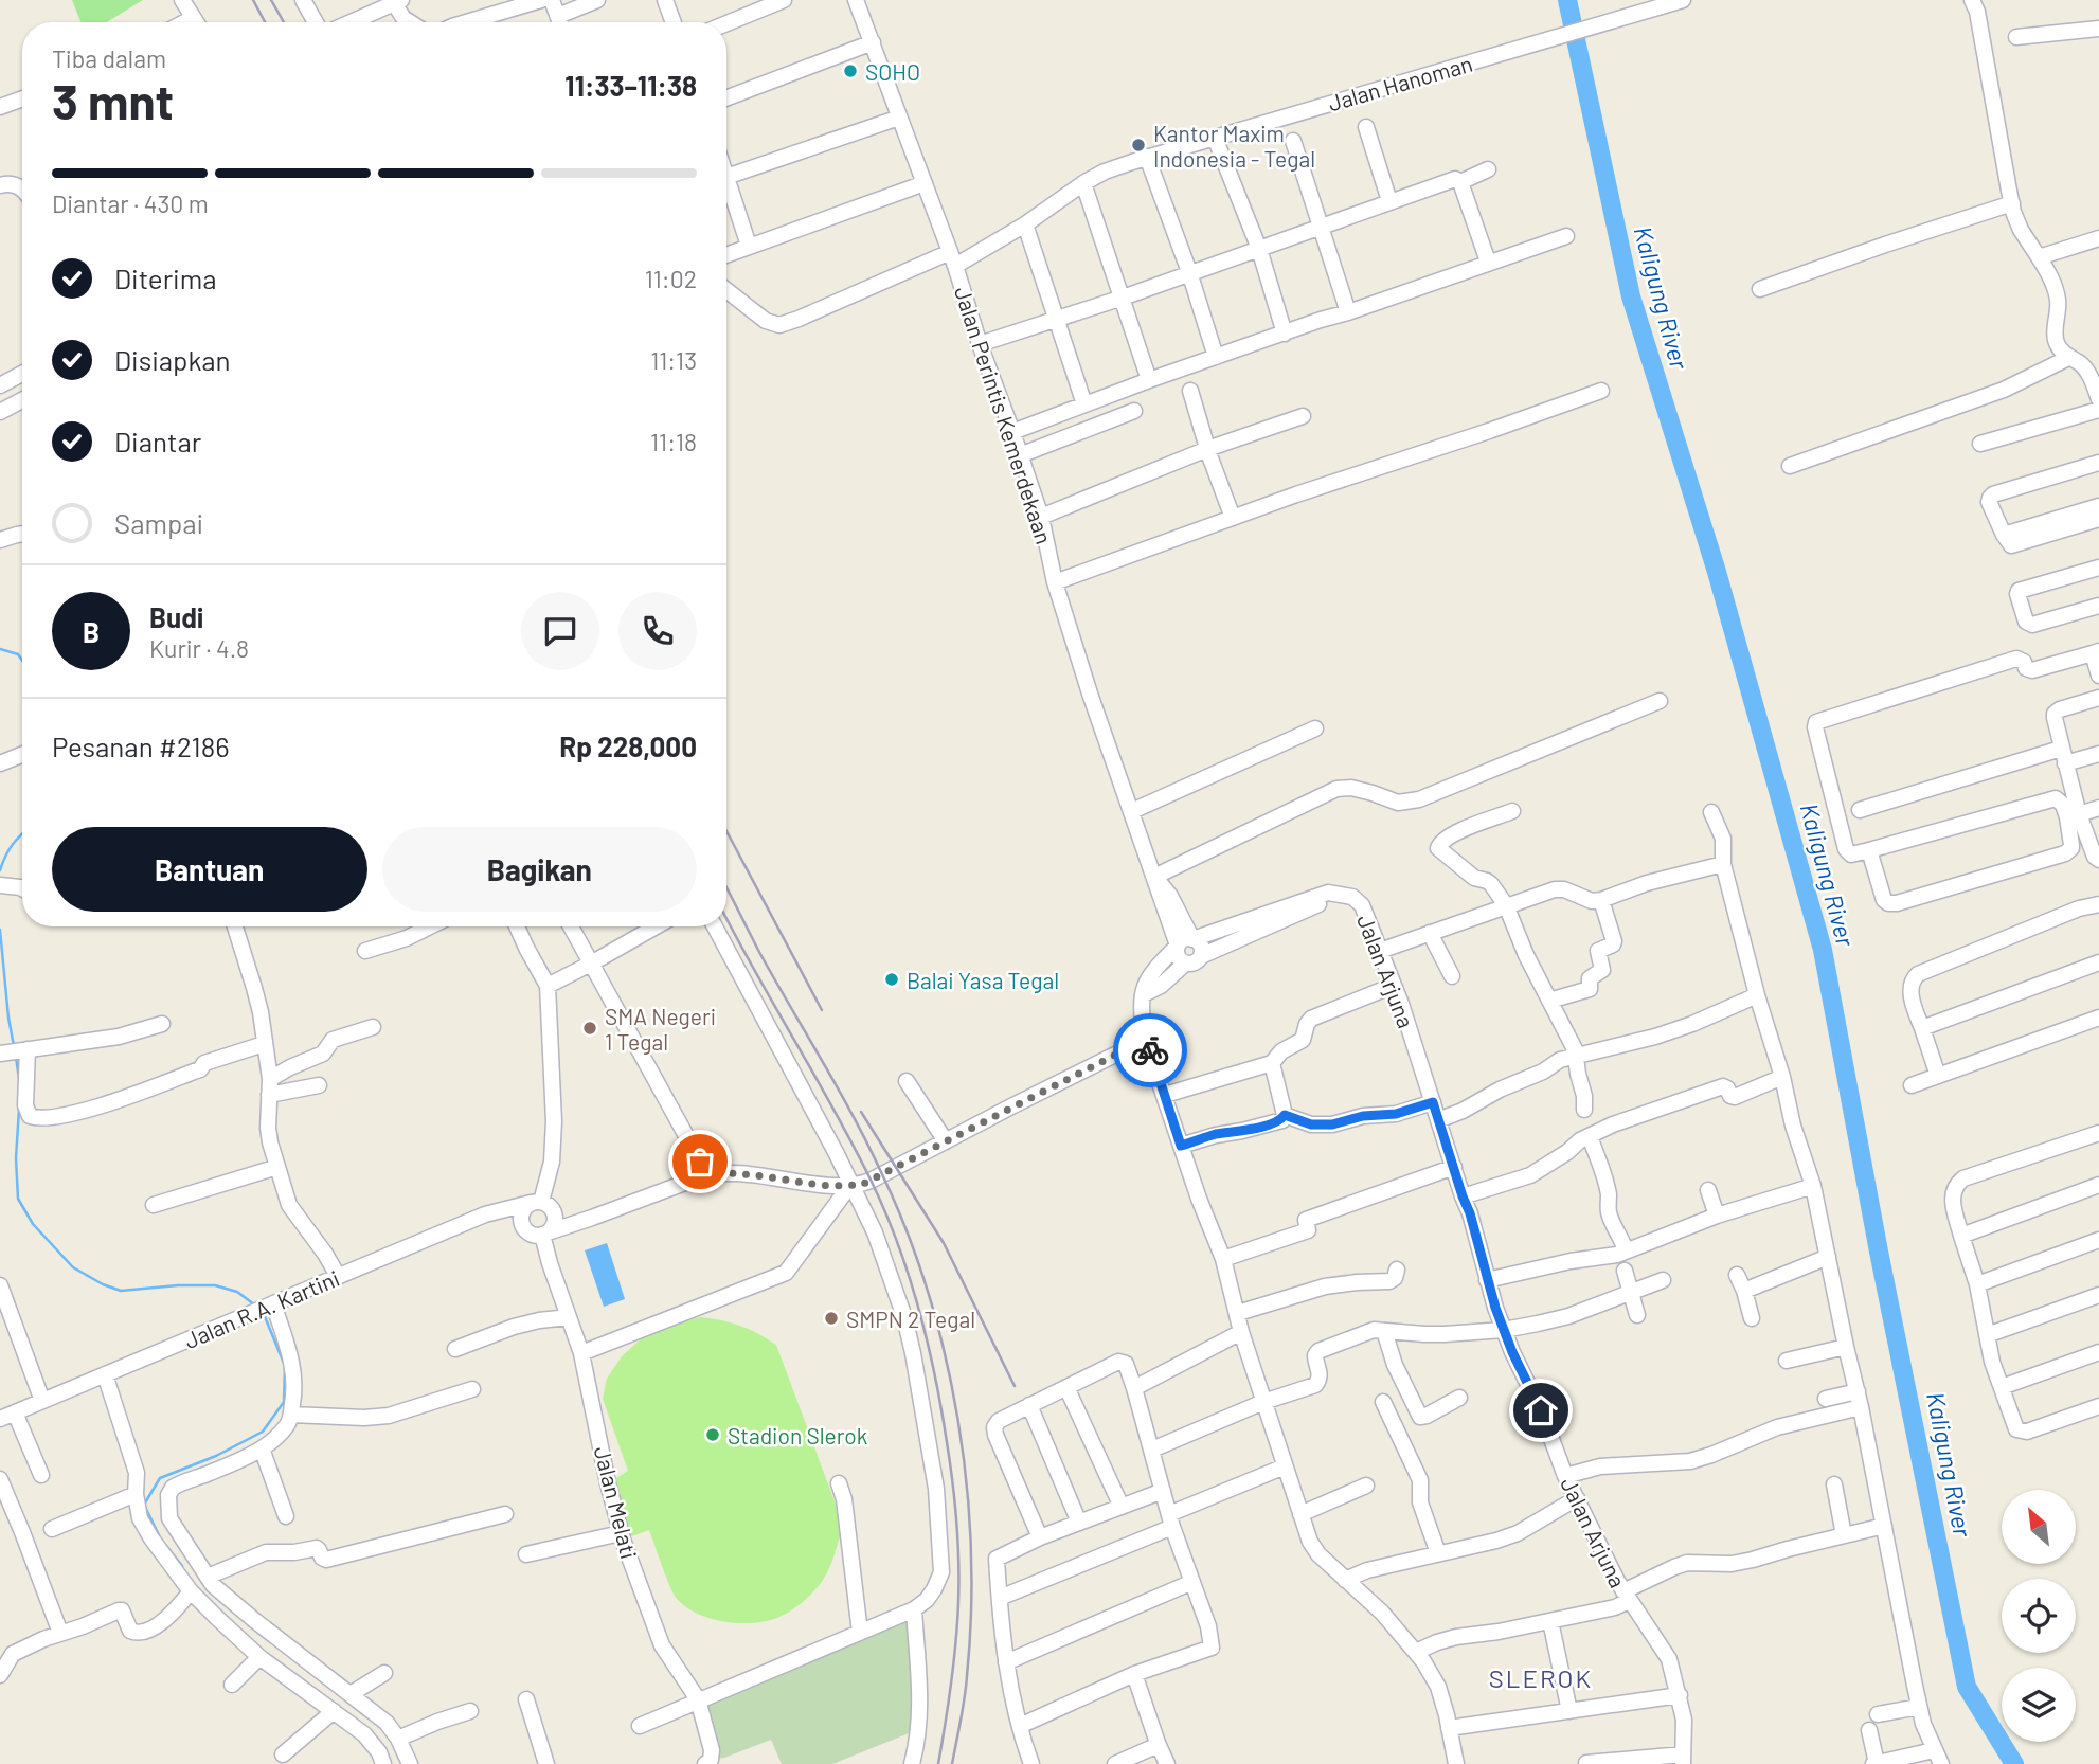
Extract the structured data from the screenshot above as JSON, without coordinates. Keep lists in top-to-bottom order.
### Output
{
  "streets": {
    "street": [
      "Jalan Hanoman",
      "Jalan Perintis Kemerdekaan",
      "Jalan Arjuna",
      "Jalan R.A. Kartini",
      "Jalan Melati"
    ]
  },
  "crossings": [
    ["Jalan Hanoman", "Jalan Perintis Kemerdekaan"],
    ["Jalan R.A. Kartini", "Jalan Melati"]
  ],
  "districts": ["SLEROK"],
  "water": ["Kaligung River"],
  "places": [
    "SOHO",
    "Kantor Maxim Indonesia - Tegal",
    "Balai Yasa Tegal",
    "SMA Negeri 1 Tegal",
    "SMPN 2 Tegal",
    "Stadion Slerok"
  ],
  "north": "top left",
  "page": {
    "heading": ["3 mnt", "Tiba dalam", "11:33–11:38"],
    "panel": [
      "Budi",
      "Kurir · 4.8",
      "Pesanan #2186",
      "Rp 228,000"
    ],
    "bar": "Diantar · 430 m",
    "list": [
      ["Diterima", "11:02"],
      ["Disiapkan", "11:13"],
      ["Diantar", "11:18"],
      "Sampai"
    ],
    "round": "B",
    "buttons": ["Bantuan", "Bagikan"]
  }
}
